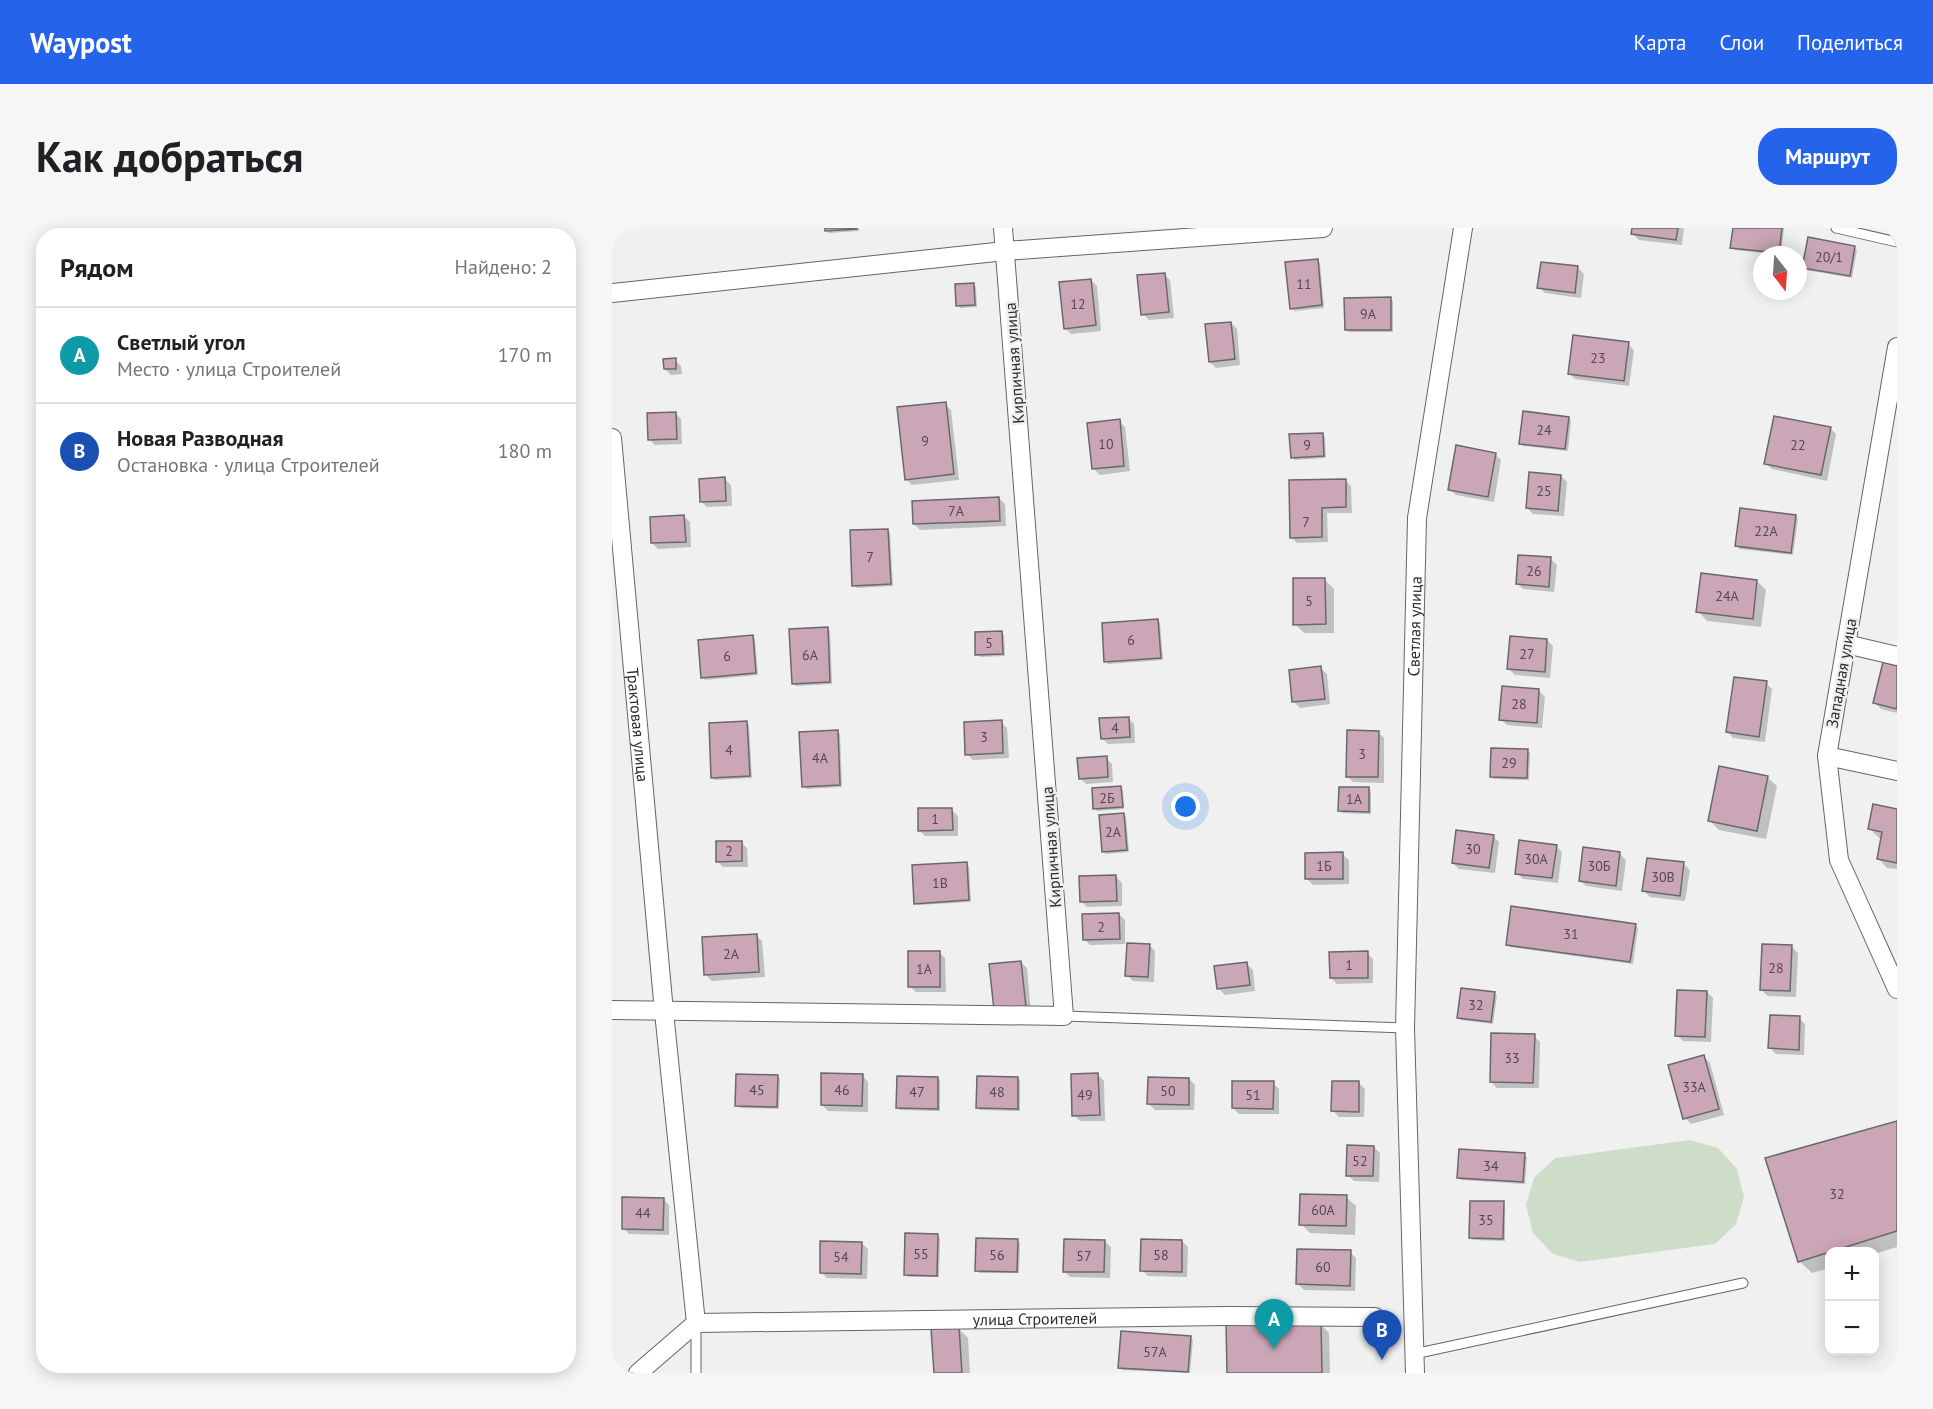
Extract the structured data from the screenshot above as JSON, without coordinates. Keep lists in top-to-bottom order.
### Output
{
  "streets": {
    "street": [
      "Кирпичная улица",
      "Светлая улица",
      "Западная улица",
      "Трактовая улица",
      "улица Строителей"
    ]
  },
  "house_numbers": [
    "20/1",
    "11",
    "12",
    "9А",
    "23",
    "24",
    "9",
    "10",
    "9",
    "22",
    "25",
    "7А",
    "7",
    "22А",
    "7",
    "26",
    "24А",
    "5",
    "6",
    "5",
    "27",
    "6А",
    "6",
    "28",
    "4",
    "3",
    "4",
    "3",
    "4А",
    "29",
    "2Б",
    "1А",
    "1",
    "2А",
    "30",
    "2",
    "30А",
    "1Б",
    "30Б",
    "30В",
    "1В",
    "2",
    "31",
    "2А",
    "1",
    "28",
    "1А",
    "32",
    "33",
    "33А",
    "45",
    "46",
    "50",
    "47",
    "48",
    "49",
    "51",
    "52",
    "34",
    "32",
    "60А",
    "44",
    "35",
    "55",
    "56",
    "58",
    "57",
    "54",
    "60",
    "57А"
  ],
  "north": "bottom",
  "page": {
    "header": "Waypost",
    "nav": ["Карта", "Слои", "Поделиться"],
    "buttons": "Маршрут",
    "title": "Как добраться",
    "heading": ["Рядом", "Найдено: 2"],
    "list": [
      {
        "mark": "A",
        "name": "Светлый угол",
        "note": "Место · улица Строителей",
        "value": "170 m"
      },
      {
        "mark": "B",
        "name": "Новая Разводная",
        "note": "Остановка · улица Строителей",
        "value": "180 m"
      }
    ],
    "map_buttons": ["+", "−"],
    "pins": ["A", "B"]
  }
}
